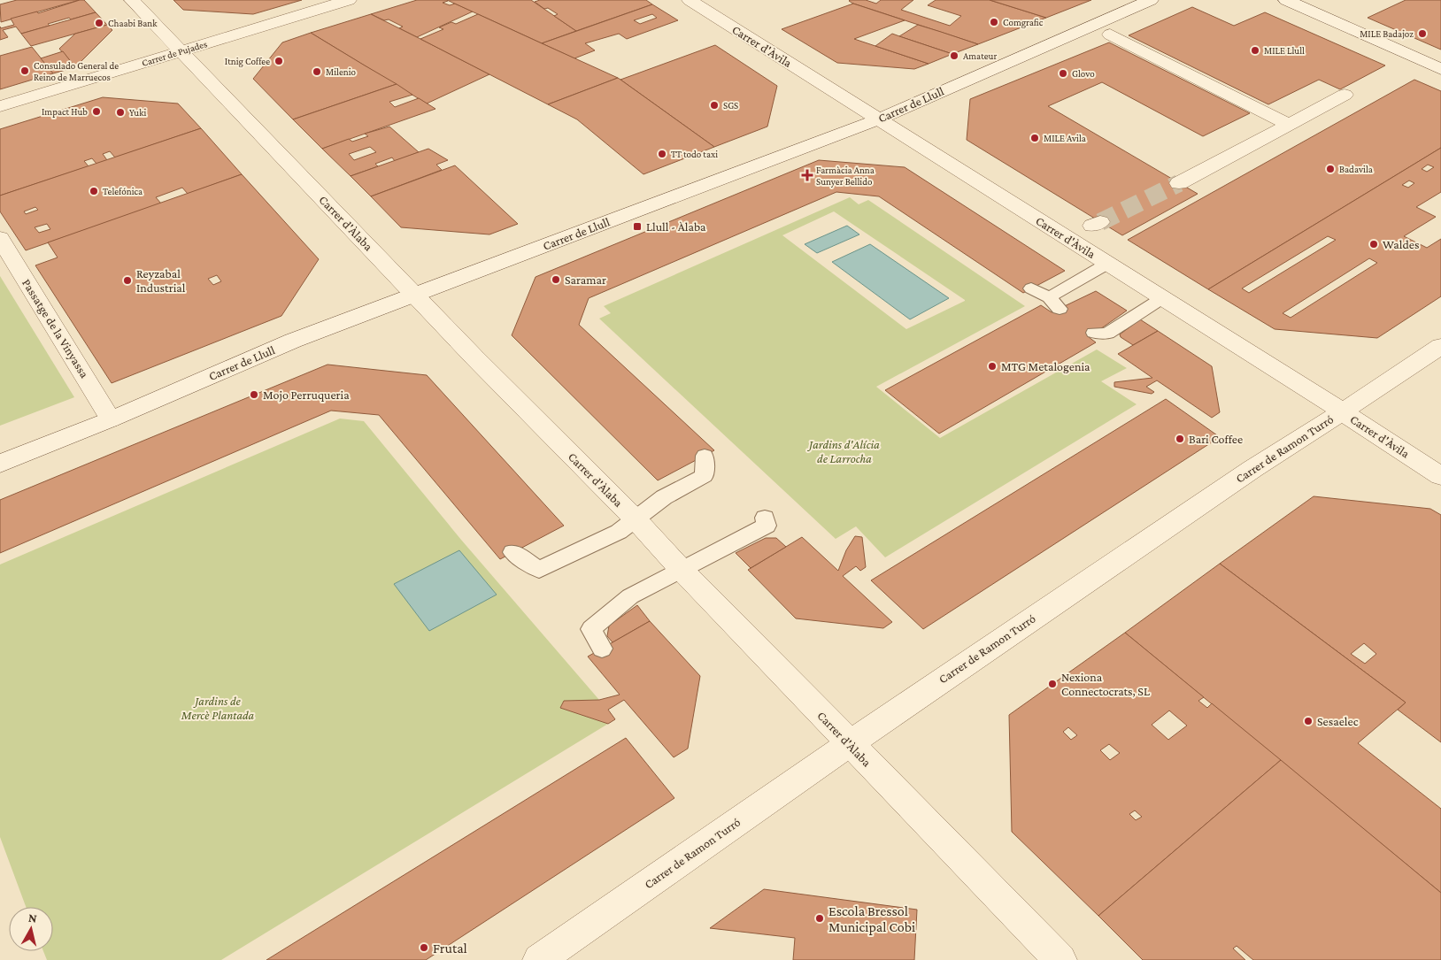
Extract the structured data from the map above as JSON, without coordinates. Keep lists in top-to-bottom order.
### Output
{
  "streets": {
    "street": [
      "Carrer d'Àvila",
      "Carrer de Pujades",
      "Carrer de Llull",
      "Carrer d'Àlaba",
      "Passatge de la Vinyassa",
      "Carrer de Ramon Turró"
    ]
  },
  "crossings": [
    ["Carrer d'Àvila", "Carrer de Llull"],
    ["Carrer d'Àvila", "Carrer de Ramon Turró"],
    ["Carrer de Pujades", "Carrer d'Àlaba"],
    ["Carrer de Llull", "Carrer d'Àlaba"],
    ["Carrer de Llull", "Passatge de la Vinyassa"],
    ["Carrer d'Àlaba", "Carrer de Ramon Turró"]
  ],
  "parks": ["Jardins d'Alícia de Larrocha", "Jardins de Mercè Plantada"],
  "places": {
    "other": [
      "Comgrafic",
      "Chaabi Bank",
      "MILE Badajoz",
      "MILE Llull",
      "Amateur",
      "Itnig Coffee",
      "Consulado General de Reino de Marruecos",
      "Milenio",
      "Glovo",
      "SGS",
      "Impact Hub",
      "Yuki",
      "MILE Avila",
      "TT todo taxi",
      "Badavila",
      "Telefónica",
      "Waldes",
      "Saramar",
      "Reyzabal Industrial",
      "MTG Metalogenia",
      "Mojo Perruqueria",
      "Bari Coffee",
      "Nexiona Connectocrats, SL",
      "Sesaelec",
      "Escola Bressol Municipal Cobi",
      "Frutal"
    ],
    "health": ["Farmàcia Anna Sunyer Bellido"],
    "transit": ["Llull - Àlaba"]
  },
  "north": "top"
}
